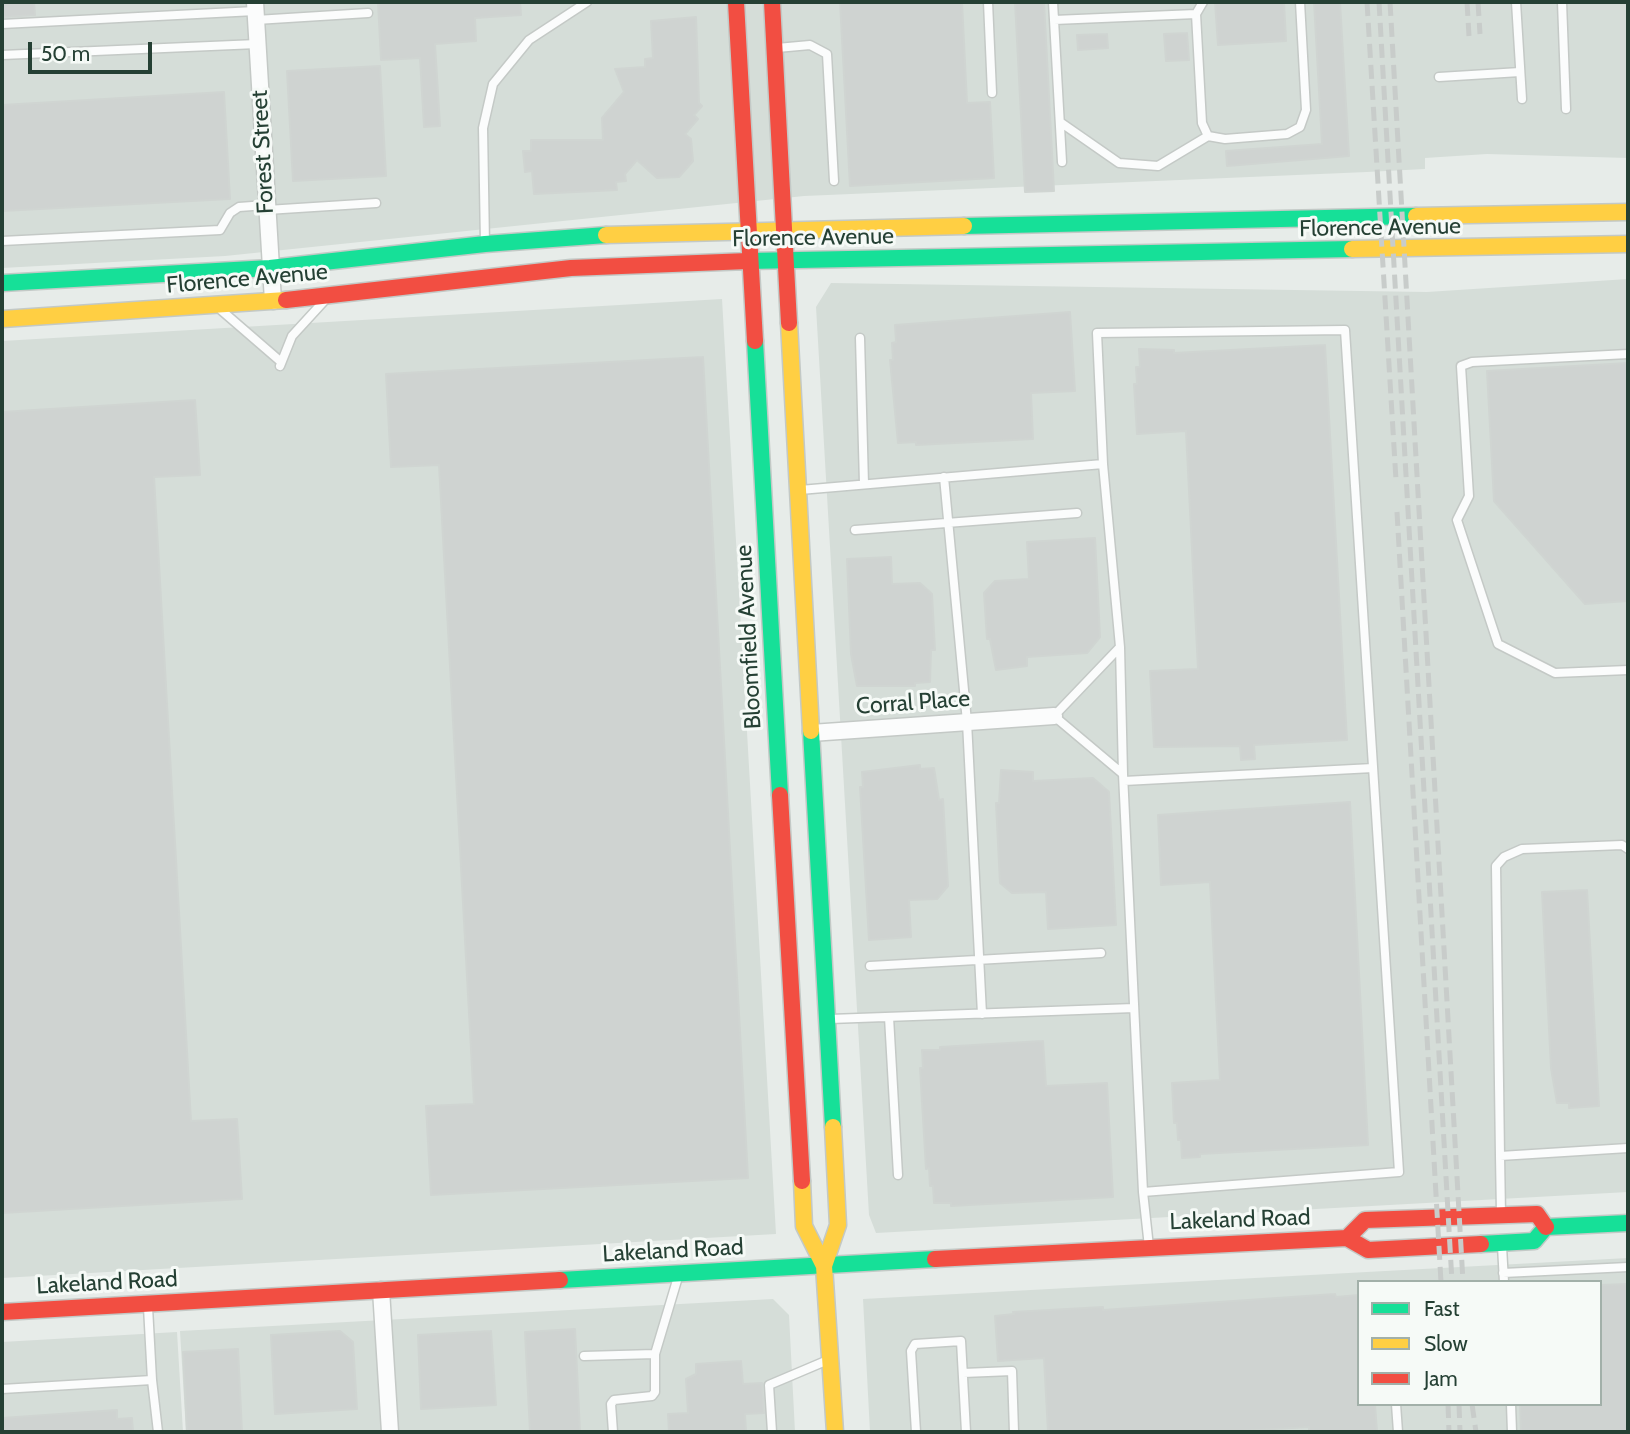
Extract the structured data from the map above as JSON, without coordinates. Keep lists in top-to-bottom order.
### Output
{
  "streets": {
    "main road": ["Florence Avenue", "Bloomfield Avenue", "Lakeland Road"],
    "street": ["Forest Street", "Corral Place"]
  },
  "crossings": [
    ["Forest Street", "Florence Avenue"],
    ["Florence Avenue", "Bloomfield Avenue"],
    ["Bloomfield Avenue", "Corral Place"],
    ["Bloomfield Avenue", "Lakeland Road"]
  ],
  "legend": ["Fast", "Slow", "Jam"],
  "scale_bar": "50 m"
}
